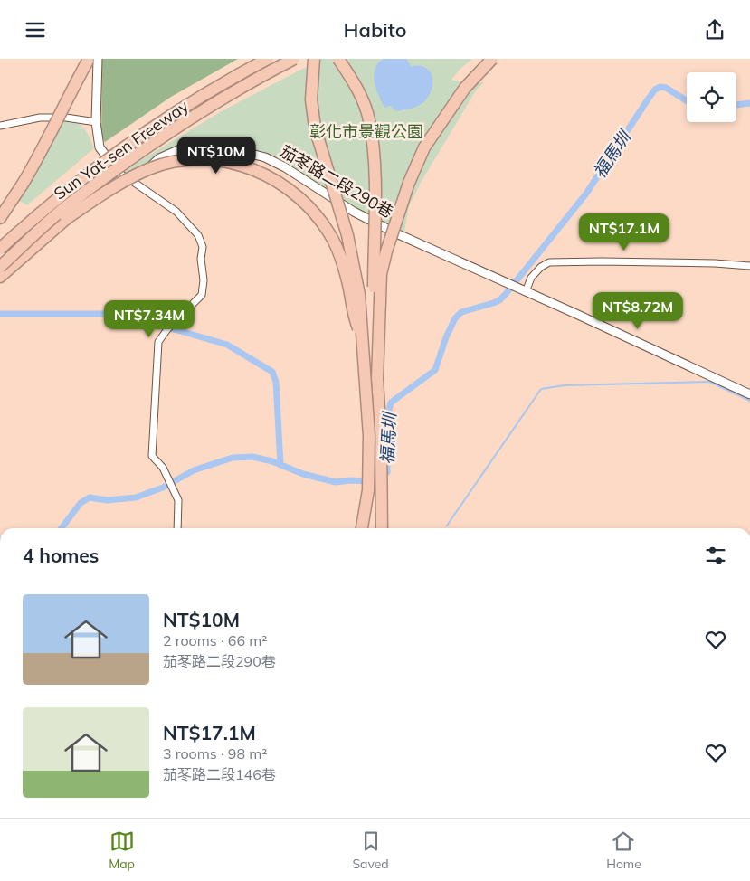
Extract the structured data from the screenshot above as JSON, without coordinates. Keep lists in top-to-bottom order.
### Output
{
  "streets": {
    "highway": ["Sun Yat-sen Freeway"],
    "street": ["茄苳路二段290巷"]
  },
  "water": ["福馬圳"],
  "parks": ["彰化市景觀公園"],
  "page": {
    "header": "Habito",
    "price": [
      "NT$10M",
      "NT$17.1M",
      "NT$8.72M",
      "NT$7.34M"
    ],
    "heading": "4 homes",
    "list": [
      {
        "name": "NT$10M",
        "note": "2 rooms · 66 m² · 茄苳路二段290巷"
      },
      {
        "name": "NT$17.1M",
        "note": "3 rooms · 98 m² · 茄苳路二段146巷"
      }
    ],
    "tabs": ["Map", "Saved", "Home"]
  }
}
